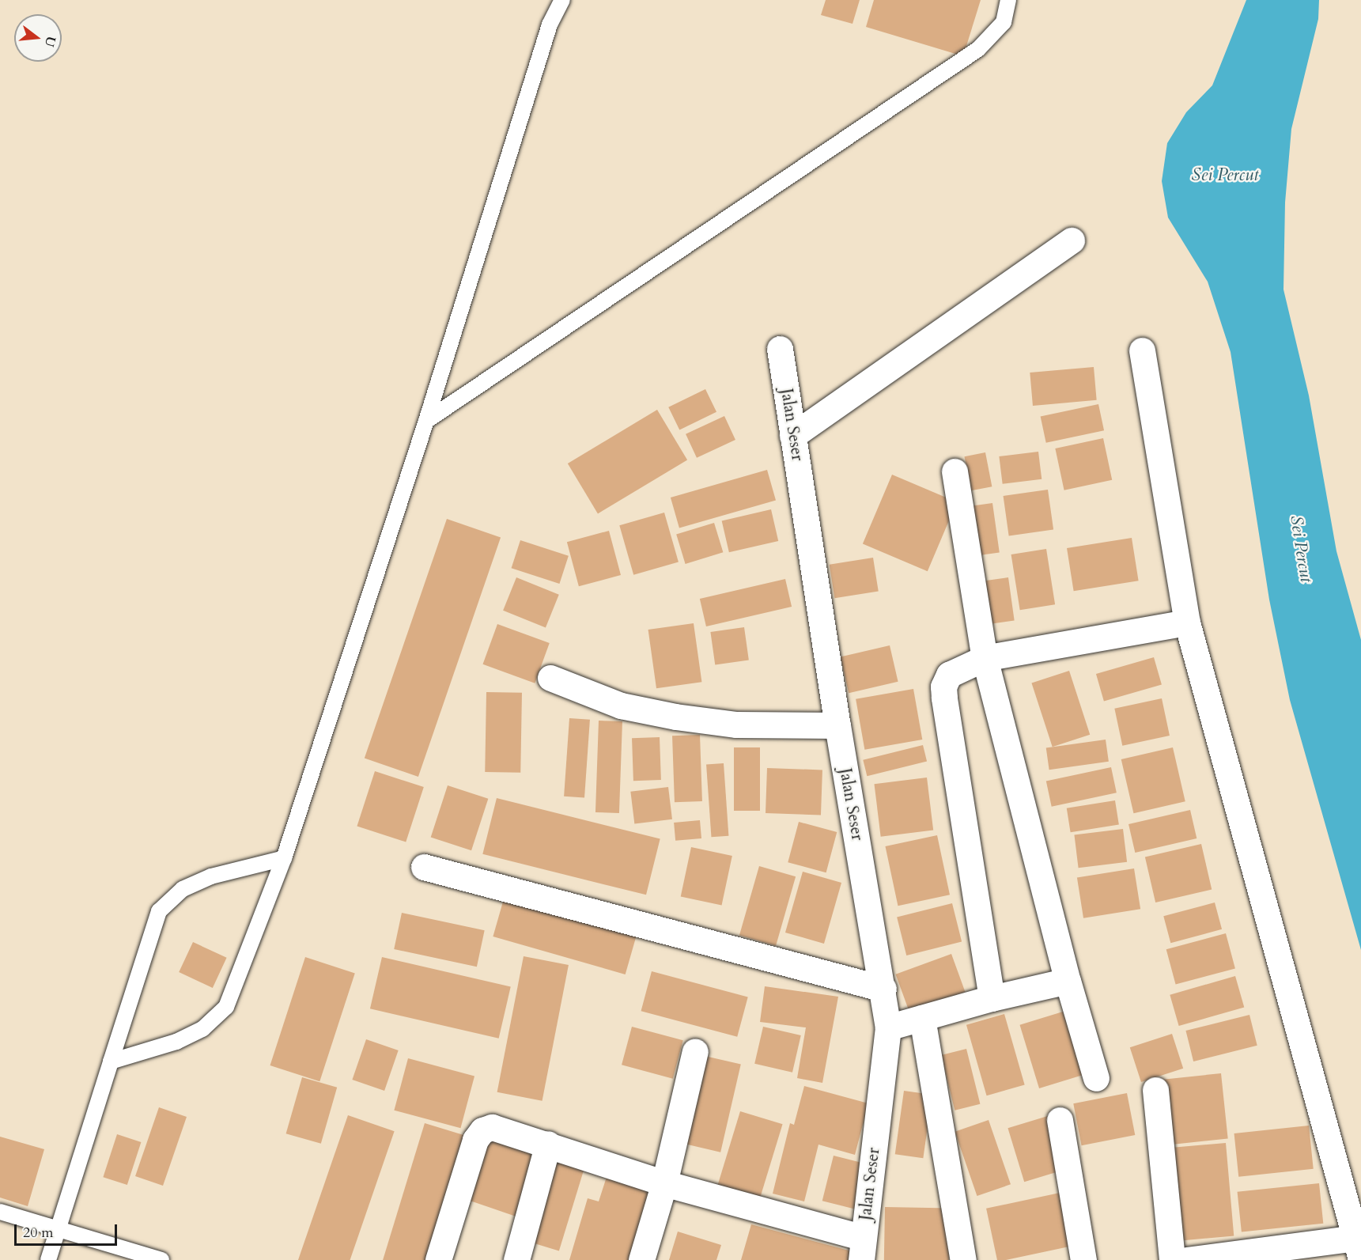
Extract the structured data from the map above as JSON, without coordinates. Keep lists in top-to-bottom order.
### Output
{
  "streets": {
    "street": ["Jalan Seser"]
  },
  "water": ["Sei Percut"],
  "scale_bar": "20 m",
  "north": "right"
}
